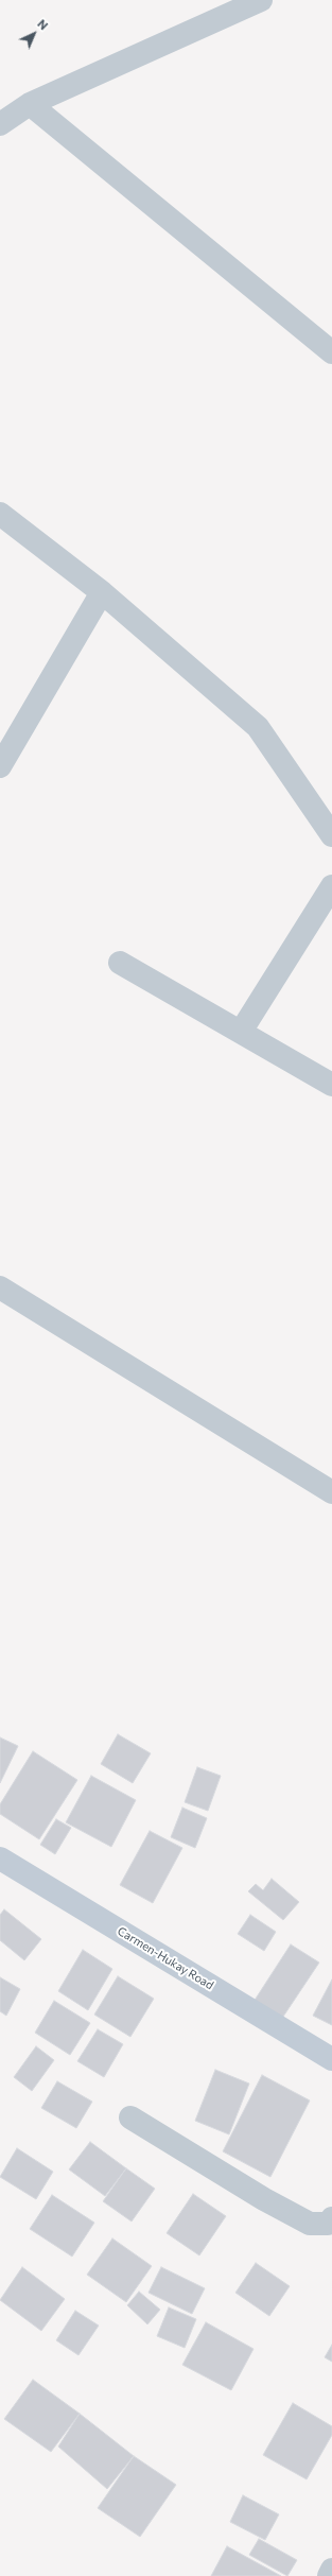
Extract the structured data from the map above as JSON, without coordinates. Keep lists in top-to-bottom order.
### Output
{
  "streets": {
    "street": ["Carmen-Hukay Road"]
  },
  "north": "top right"
}
